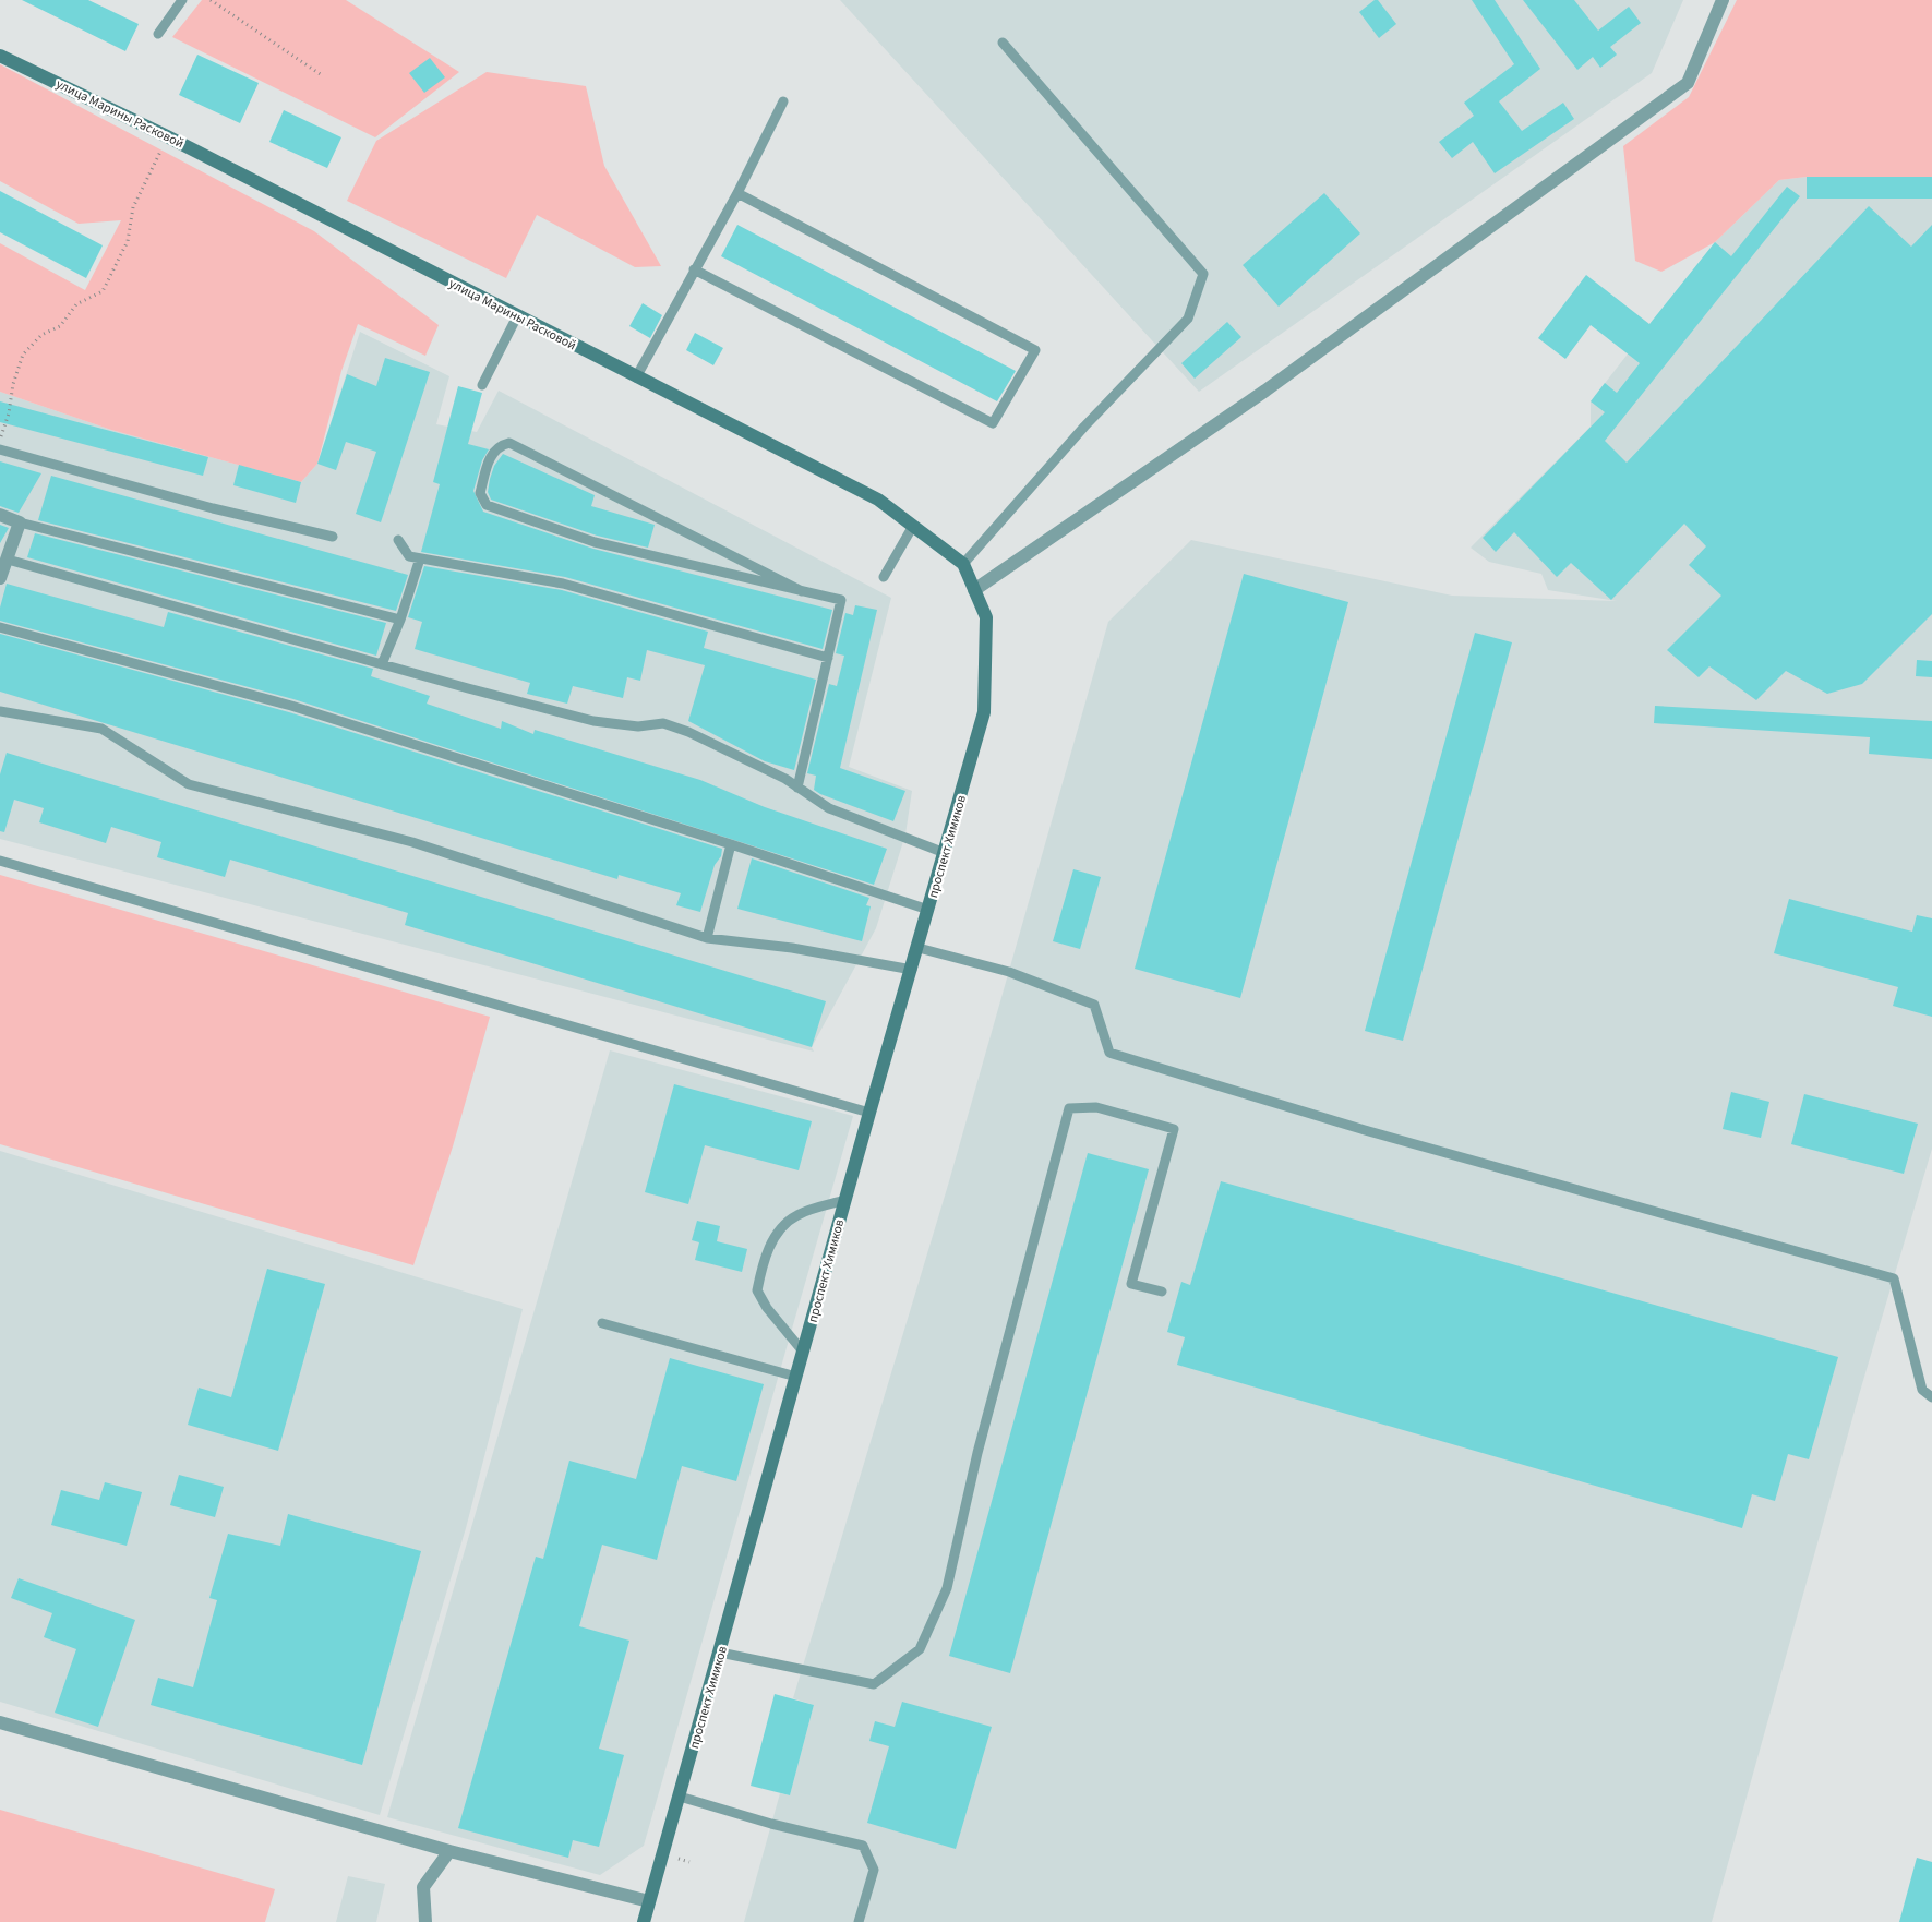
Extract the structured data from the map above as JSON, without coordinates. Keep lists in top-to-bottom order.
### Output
{
  "streets": {
    "main road": ["улица Марины Расковой", "проспект Химиков"]
  }
}
